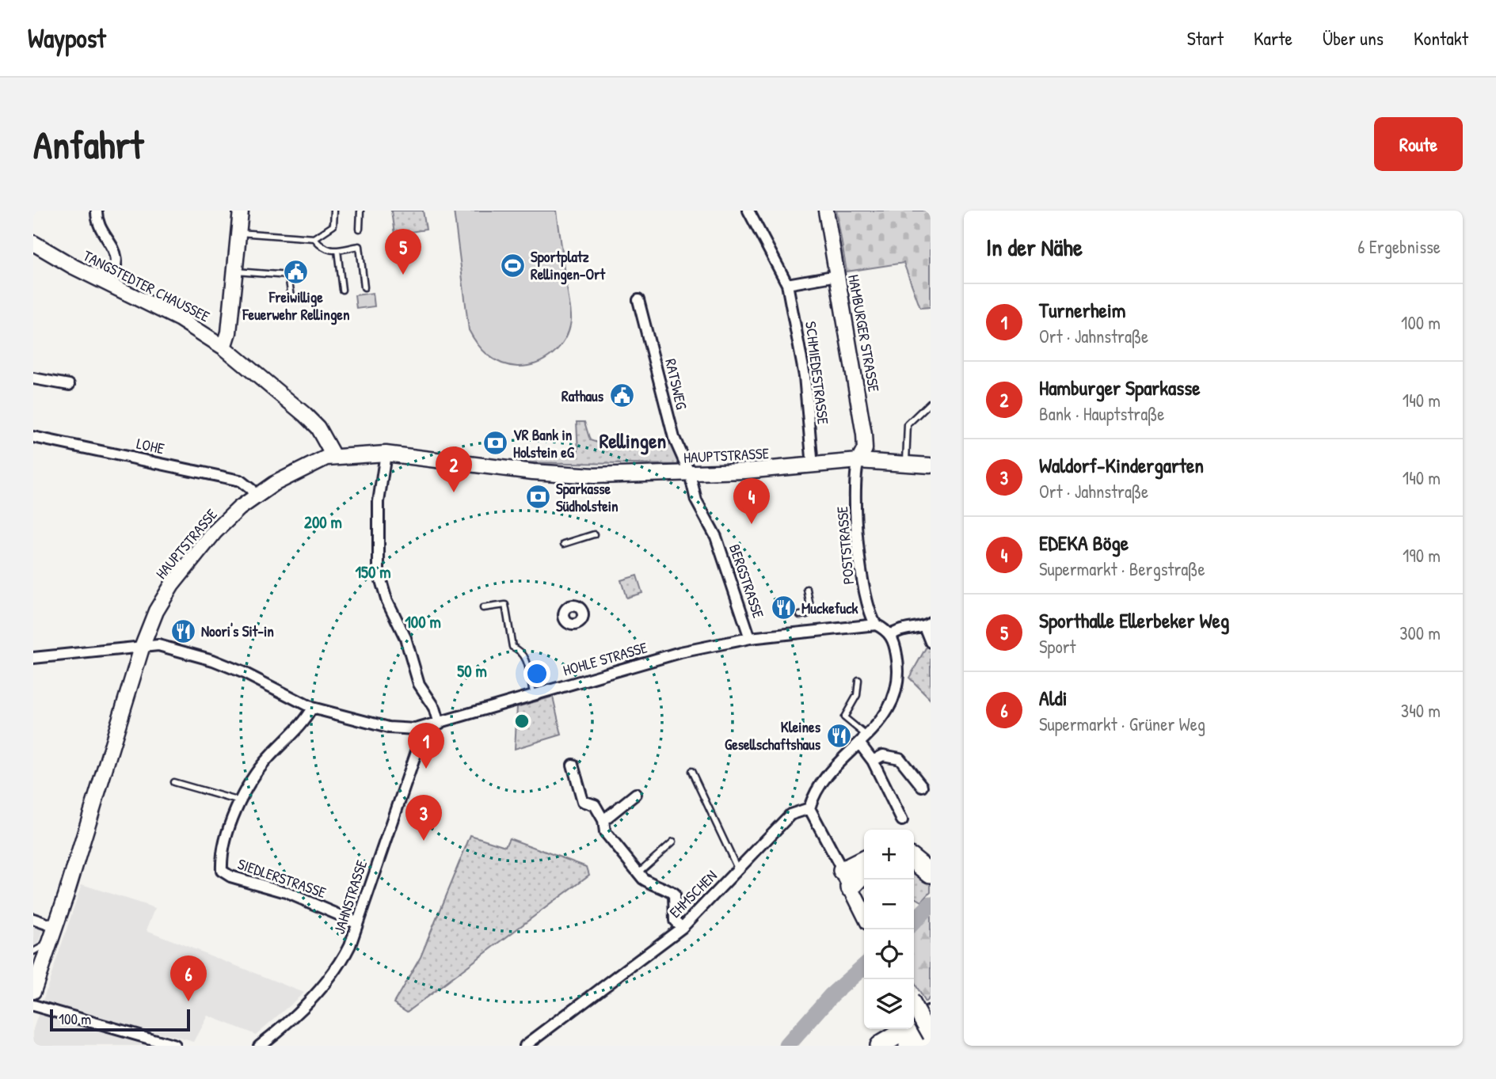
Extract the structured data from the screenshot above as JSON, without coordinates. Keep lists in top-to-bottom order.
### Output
{
  "streets": {
    "main road": ["TANGSTEDTER CHAUSSEE", "HAMBURGER STRASSE", "HAUPTSTRASSE"],
    "street": [
      "SCHMIEDESTRASSE",
      "RATSWEG",
      "LOHE",
      "POSTSTRASSE",
      "BERGSTRASSE",
      "HOHLE STRASSE",
      "SIEDLERSTRASSE",
      "EHMSCHEN",
      "JAHNSTRASSE"
    ]
  },
  "crossings": [
    ["TANGSTEDTER CHAUSSEE", "HAUPTSTRASSE"],
    ["HAMBURGER STRASSE", "HAUPTSTRASSE"],
    ["HAMBURGER STRASSE", "POSTSTRASSE"],
    ["SCHMIEDESTRASSE", "HAUPTSTRASSE"],
    ["RATSWEG", "HAUPTSTRASSE"],
    ["RATSWEG", "BERGSTRASSE"],
    ["LOHE", "HAUPTSTRASSE"],
    ["HAUPTSTRASSE", "POSTSTRASSE"],
    ["HAUPTSTRASSE", "BERGSTRASSE"],
    ["HAUPTSTRASSE", "HOHLE STRASSE"],
    ["POSTSTRASSE", "HOHLE STRASSE"],
    ["BERGSTRASSE", "HOHLE STRASSE"],
    ["HOHLE STRASSE", "SIEDLERSTRASSE"],
    ["HOHLE STRASSE", "JAHNSTRASSE"],
    ["SIEDLERSTRASSE", "JAHNSTRASSE"]
  ],
  "districts": ["Rellingen"],
  "places": {
    "sports": ["Sportplatz Rellingen-Ort"],
    "public building": ["Freiwillige Feuerwehr Rellingen", "Rathaus"],
    "bank": ["VR Bank in Holstein eG", "Sparkasse Südholstein"],
    "restaurant": ["Muckefuck", "Noori's Sit-in", "Kleines Gesellschaftshaus"]
  },
  "scale_bar": "100 m",
  "page": {
    "header": "Waypost",
    "nav": [
      "Start",
      "Karte",
      "Über uns",
      "Kontakt"
    ],
    "buttons": "Route",
    "title": "Anfahrt",
    "heading": ["In der Nähe", "6 Ergebnisse"],
    "pins": [
      "5",
      "2",
      "4",
      "1",
      "3",
      "6"
    ],
    "list": [
      {
        "mark": "1",
        "name": "Turnerheim",
        "note": "Ort · Jahnstraße",
        "value": "100 m"
      },
      {
        "mark": "2",
        "name": "Hamburger Sparkasse",
        "note": "Bank · Hauptstraße",
        "value": "140 m"
      },
      {
        "mark": "3",
        "name": "Waldorf-Kindergarten",
        "note": "Ort · Jahnstraße",
        "value": "140 m"
      },
      {
        "mark": "4",
        "name": "EDEKA Böge",
        "note": "Supermarkt · Bergstraße",
        "value": "190 m"
      },
      {
        "mark": "5",
        "name": "Sporthalle Ellerbeker Weg",
        "note": "Sport",
        "value": "300 m"
      },
      {
        "mark": "6",
        "name": "Aldi",
        "note": "Supermarkt · Grüner Weg",
        "value": "340 m"
      }
    ],
    "map_buttons": ["+", "−"],
    "scale": "100 m"
  },
  "rings": [
    "200 m",
    "150 m",
    "100 m",
    "50 m"
  ]
}
